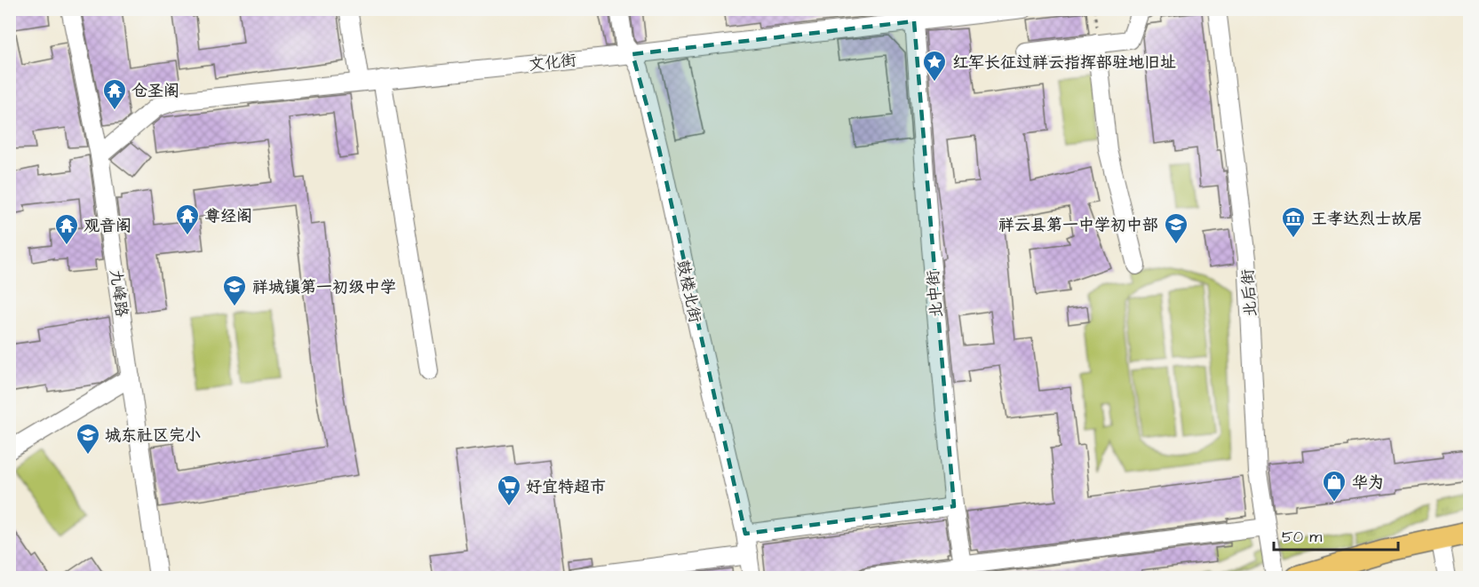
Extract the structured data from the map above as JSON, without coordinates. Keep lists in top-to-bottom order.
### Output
{
  "streets": {
    "street": [
      "文化街",
      "鼓楼北街",
      "九峰路",
      "北后街",
      "北中街"
    ]
  },
  "crossings": [
    ["文化街", "鼓楼北街"],
    ["文化街", "九峰路"],
    ["文化街", "北中街"]
  ],
  "places": {
    "place": ["红军长征过祥云指挥部驻地旧址"],
    "temple": ["仓圣阁", "尊经阁", "观音阁"],
    "museum": ["王孝达烈士故居"],
    "school or university": ["祥云县第一中学初中部", "祥城镇第一初级中学", "城东社区完小"],
    "shop": ["华为"],
    "supermarket": ["好宜特超市"]
  },
  "scale_bar": "50 m"
}
